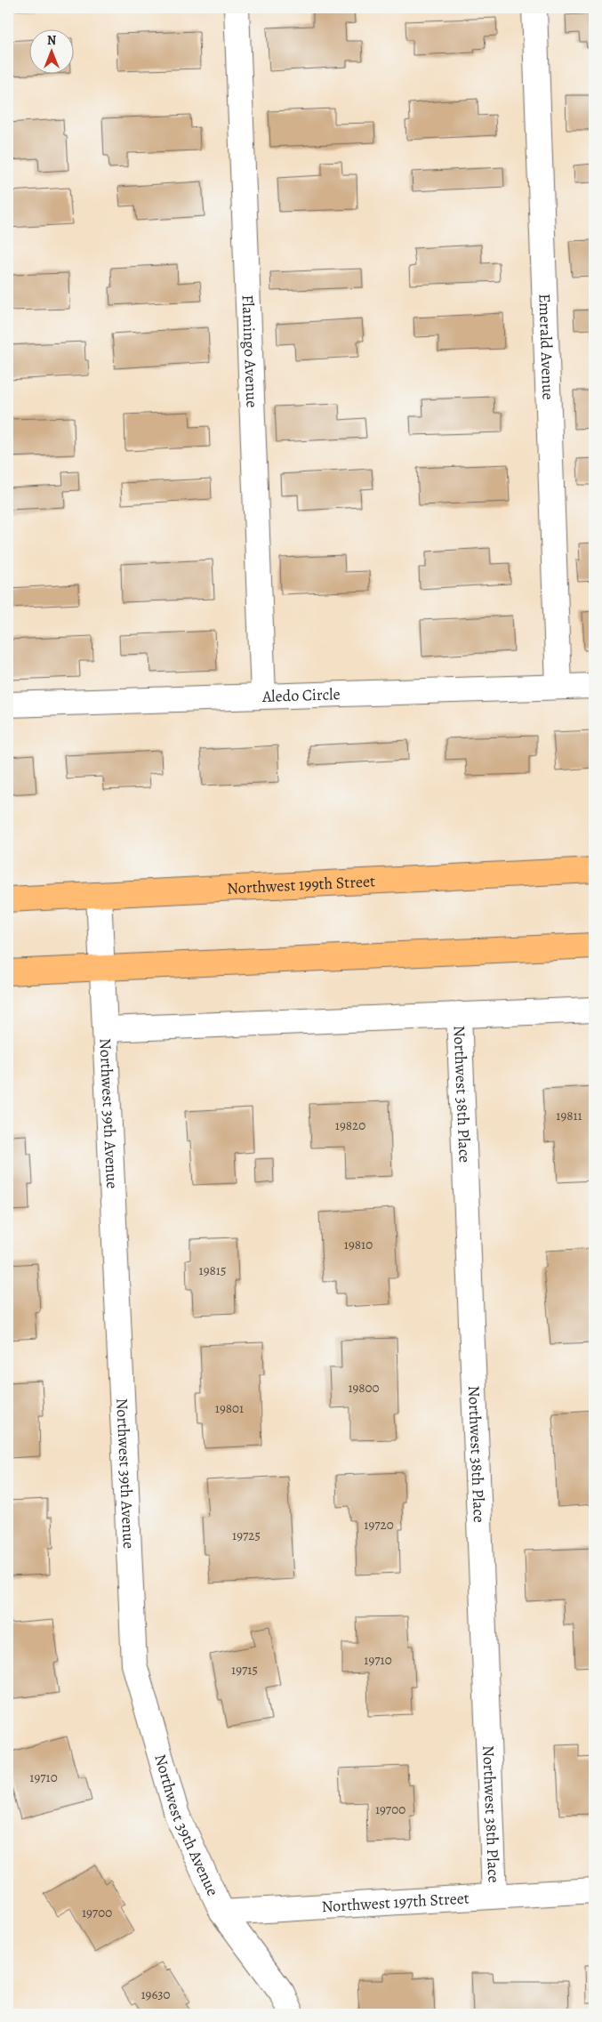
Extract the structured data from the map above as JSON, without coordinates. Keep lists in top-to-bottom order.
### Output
{
  "streets": {
    "main road": ["Northwest 199th Street"],
    "street": [
      "Emerald Avenue",
      "Flamingo Avenue",
      "Aledo Circle",
      "Northwest 38th Place",
      "Northwest 39th Avenue",
      "Northwest 197th Street"
    ]
  },
  "crossings": [
    ["Emerald Avenue", "Aledo Circle"],
    ["Flamingo Avenue", "Aledo Circle"],
    ["Northwest 199th Street", "Northwest 39th Avenue"],
    ["Northwest 38th Place", "Northwest 197th Street"],
    ["Northwest 39th Avenue", "Northwest 197th Street"]
  ],
  "house_numbers": [
    "19811",
    "19820",
    "19810",
    "19815",
    "19800",
    "19801",
    "19720",
    "19725",
    "19710",
    "19715",
    "19710",
    "19700",
    "19700",
    "19630"
  ],
  "north": "top"
}
